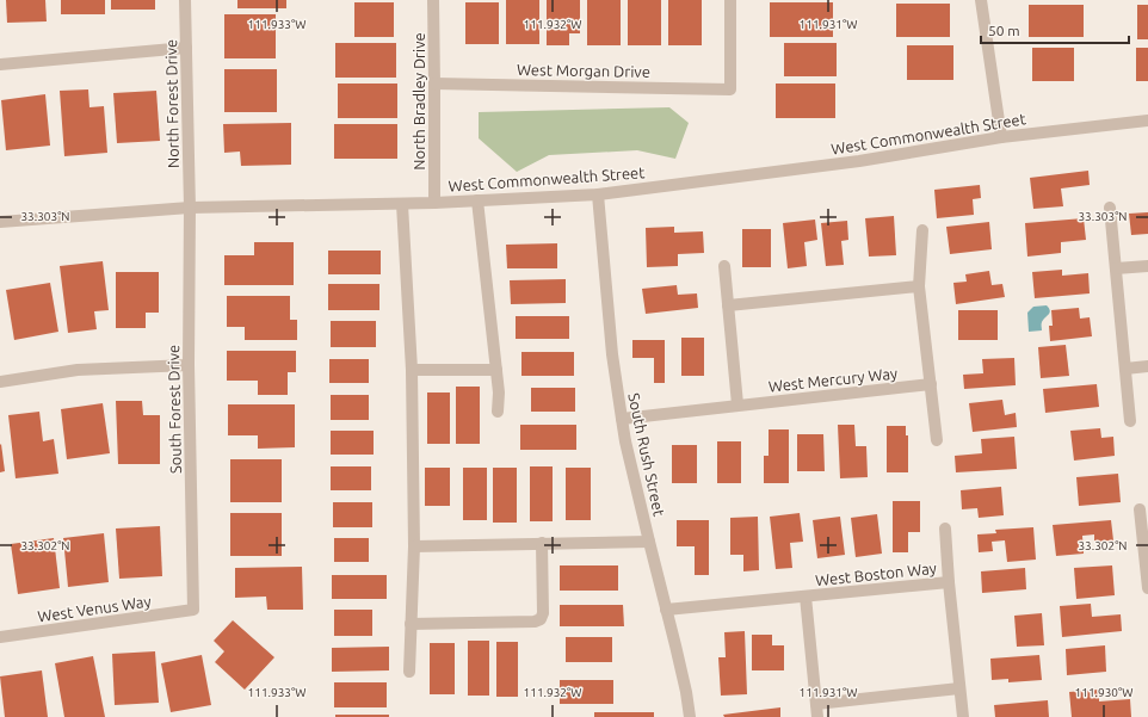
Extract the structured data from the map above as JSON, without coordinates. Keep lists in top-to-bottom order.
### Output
{
  "streets": {
    "street": [
      "West Morgan Drive",
      "North Bradley Drive",
      "North Forest Drive",
      "West Commonwealth Street",
      "West Mercury Way",
      "South Forest Drive",
      "South Rush Street",
      "West Boston Way",
      "West Venus Way"
    ]
  },
  "crossings": [
    ["West Morgan Drive", "North Bradley Drive"],
    ["North Bradley Drive", "West Commonwealth Street"],
    ["North Forest Drive", "West Commonwealth Street"],
    ["North Forest Drive", "South Forest Drive"],
    ["West Commonwealth Street", "South Forest Drive"],
    ["West Commonwealth Street", "South Rush Street"],
    ["West Mercury Way", "South Rush Street"],
    ["South Forest Drive", "West Venus Way"],
    ["South Rush Street", "West Boston Way"]
  ],
  "scale_bar": "50 m",
  "coordinates": [
    "111.933°W",
    "111.932°W",
    "111.931°W",
    "33.303°N",
    "33.302°N",
    "111.930°W"
  ]
}
